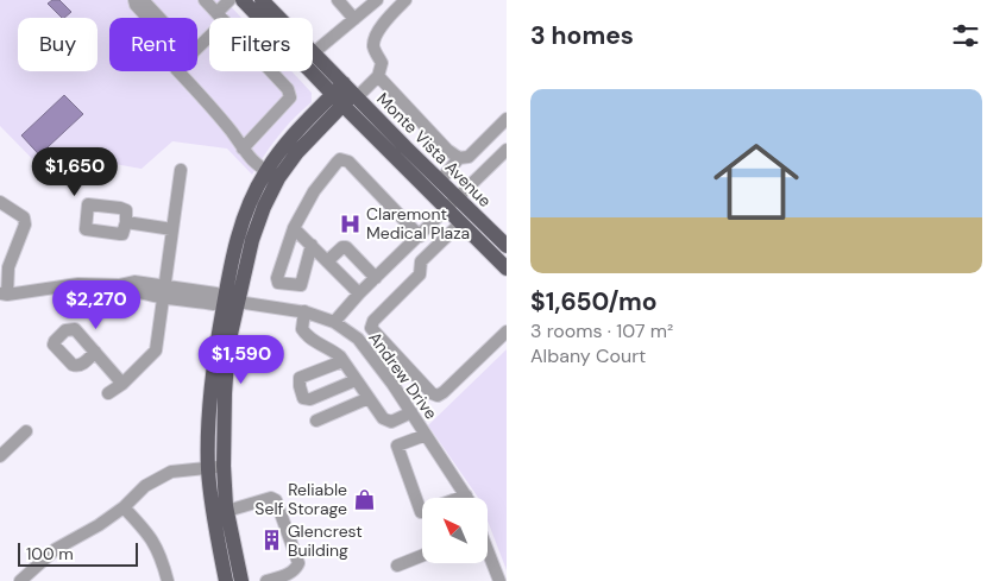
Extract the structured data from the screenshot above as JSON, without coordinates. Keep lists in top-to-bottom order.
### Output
{
  "streets": {
    "main road": ["Monte Vista Avenue"],
    "street": ["Andrew Drive"]
  },
  "places": {
    "hospital": ["Claremont Medical Plaza"],
    "shop": ["Reliable Self Storage"],
    "building": ["Glencrest Building"]
  },
  "scale_bar": "100 m",
  "north": "top left",
  "page": {
    "heading": "3 homes",
    "chip": ["Buy", "Rent", "Filters"],
    "list": [
      {
        "name": "$1,650/mo",
        "note": "3 rooms · 107 m² · Albany Court"
      }
    ],
    "price": ["$1,650", "$2,270", "$1,590"],
    "scale": "100 m"
  }
}
